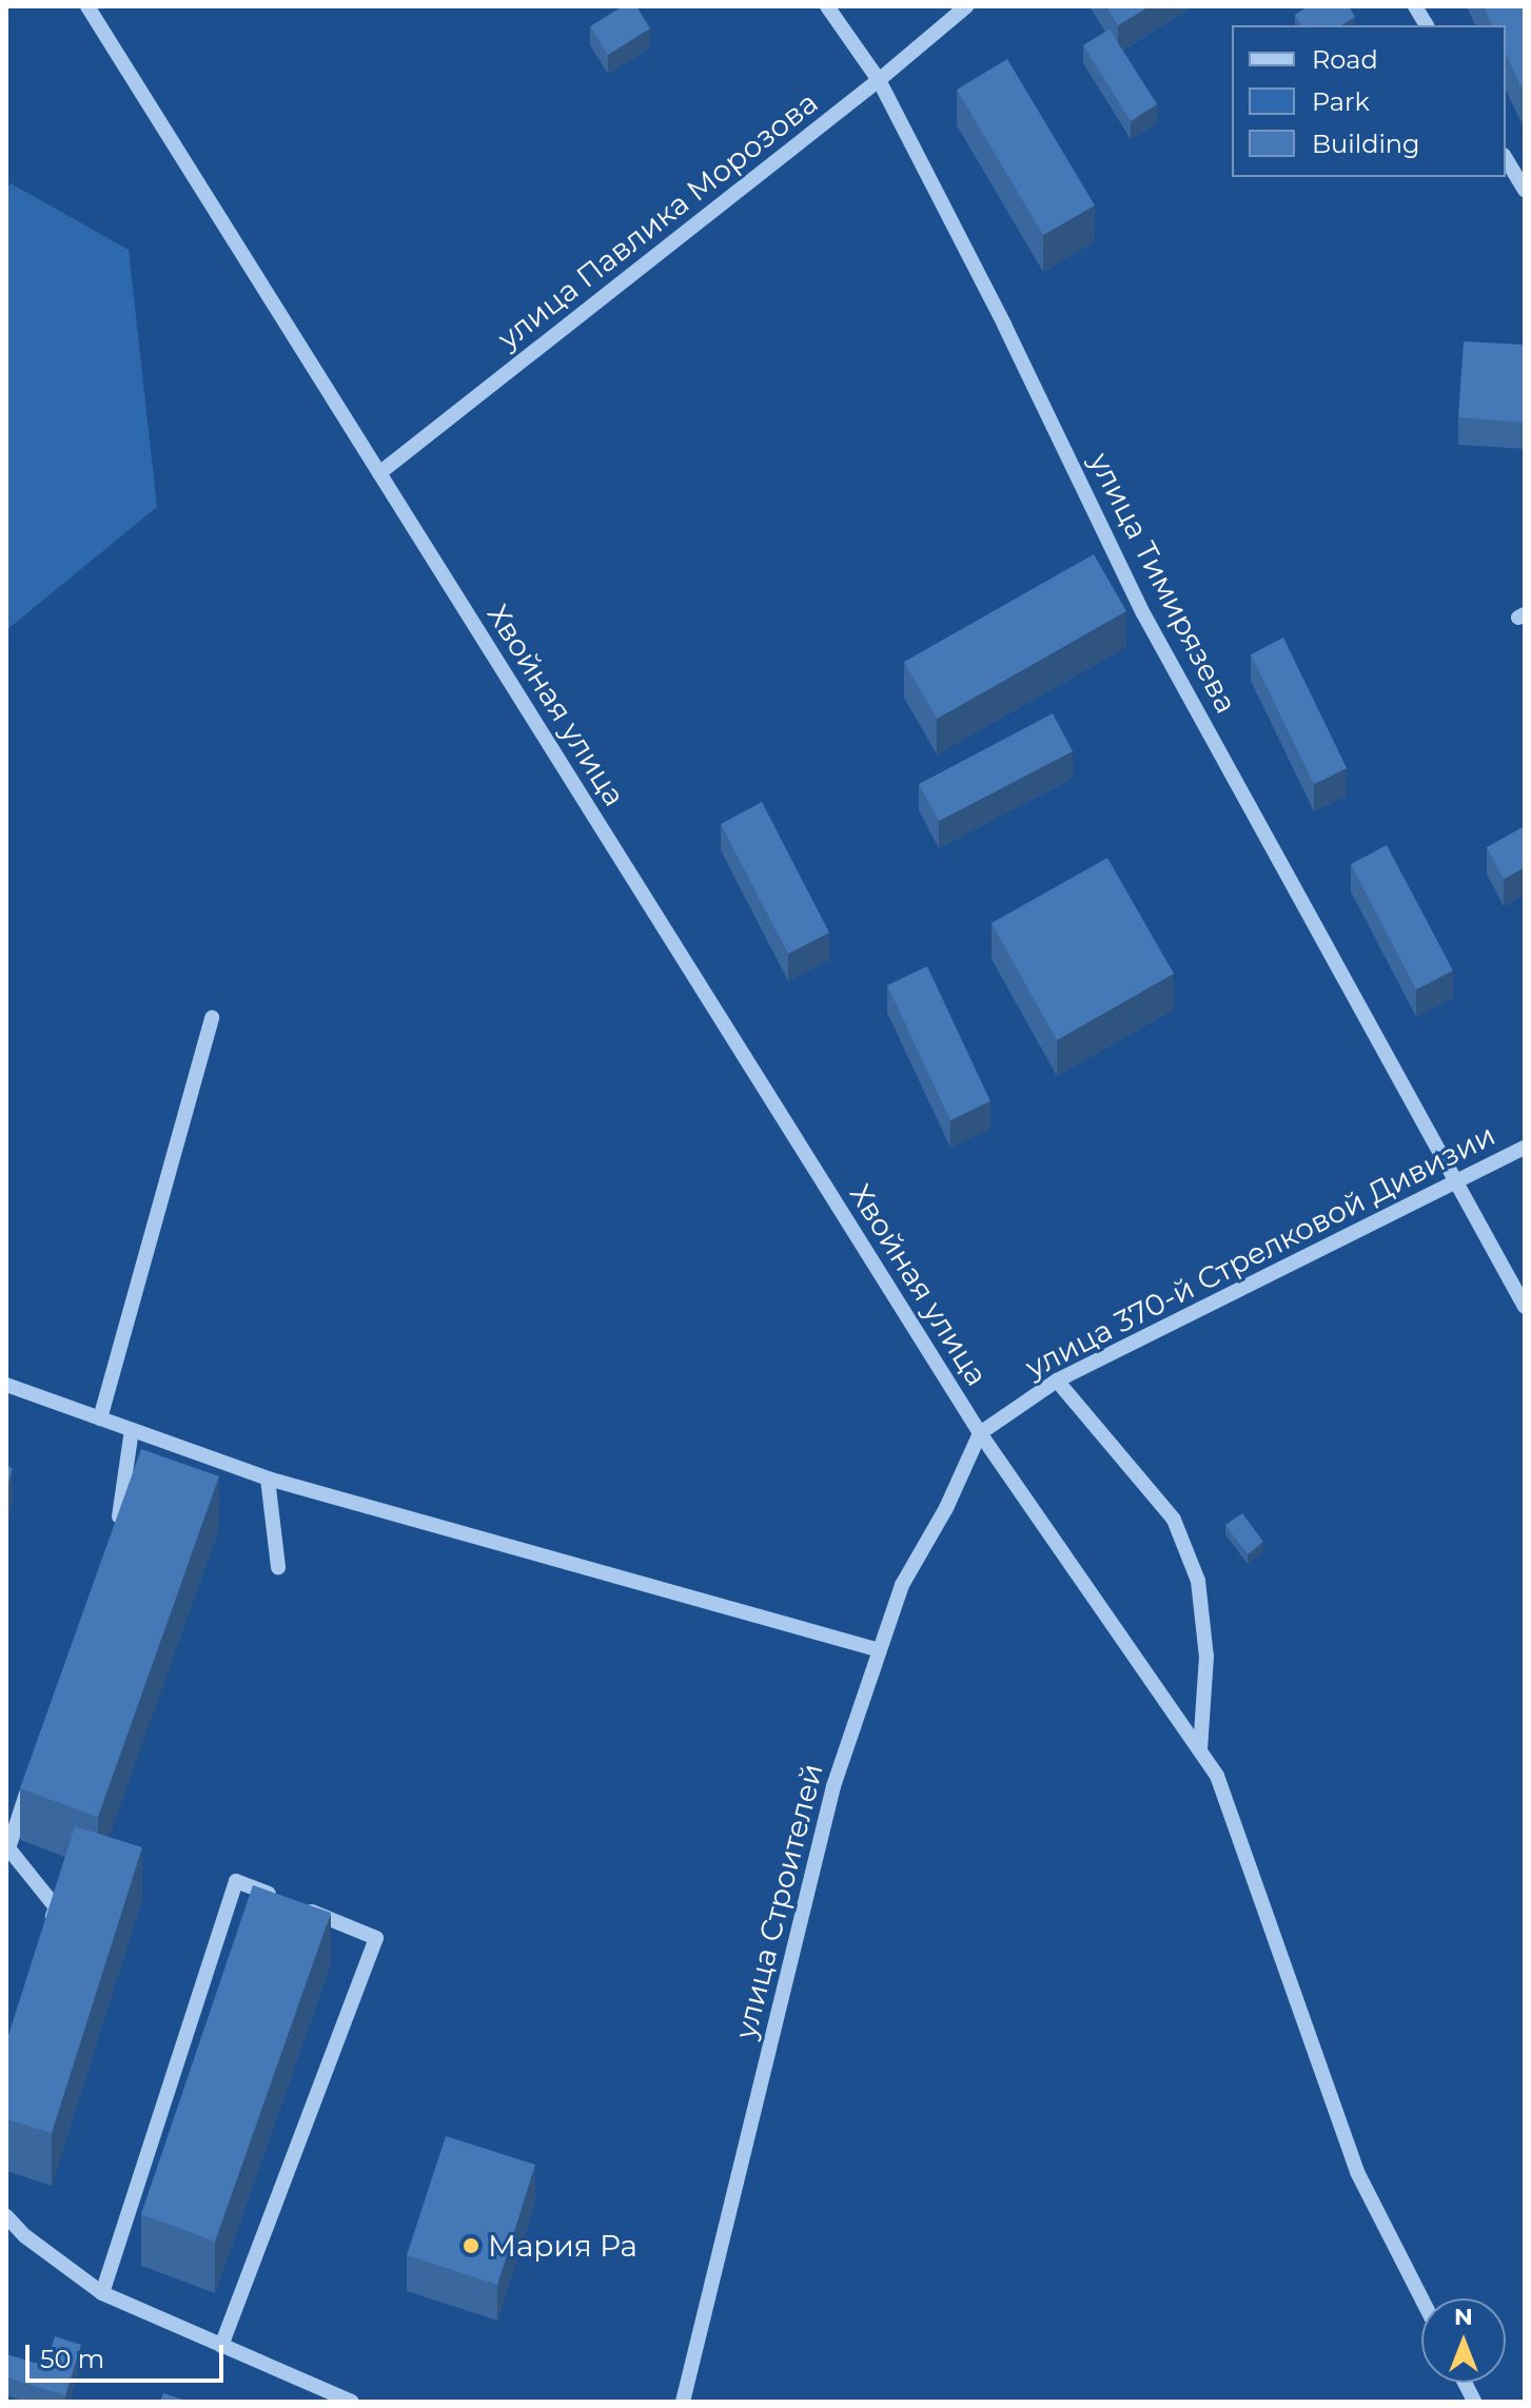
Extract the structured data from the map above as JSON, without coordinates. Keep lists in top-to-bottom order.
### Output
{
  "streets": {
    "street": [
      "улица Павлика Морозова",
      "улица Тимирязева",
      "Хвойная улица",
      "улица 370-й Стрелковой Дивизии",
      "улица Строителей"
    ]
  },
  "crossings": [
    ["улица Павлика Морозова", "улица Тимирязева"],
    ["улица Павлика Морозова", "Хвойная улица"],
    ["улица Тимирязева", "улица 370-й Стрелковой Дивизии"],
    ["Хвойная улица", "улица 370-й Стрелковой Дивизии"],
    ["Хвойная улица", "улица Строителей"],
    ["улица 370-й Стрелковой Дивизии", "улица Строителей"]
  ],
  "places": ["Мария Ра"],
  "legend": ["Road", "Park", "Building"],
  "scale_bar": "50 m",
  "north": "top"
}
